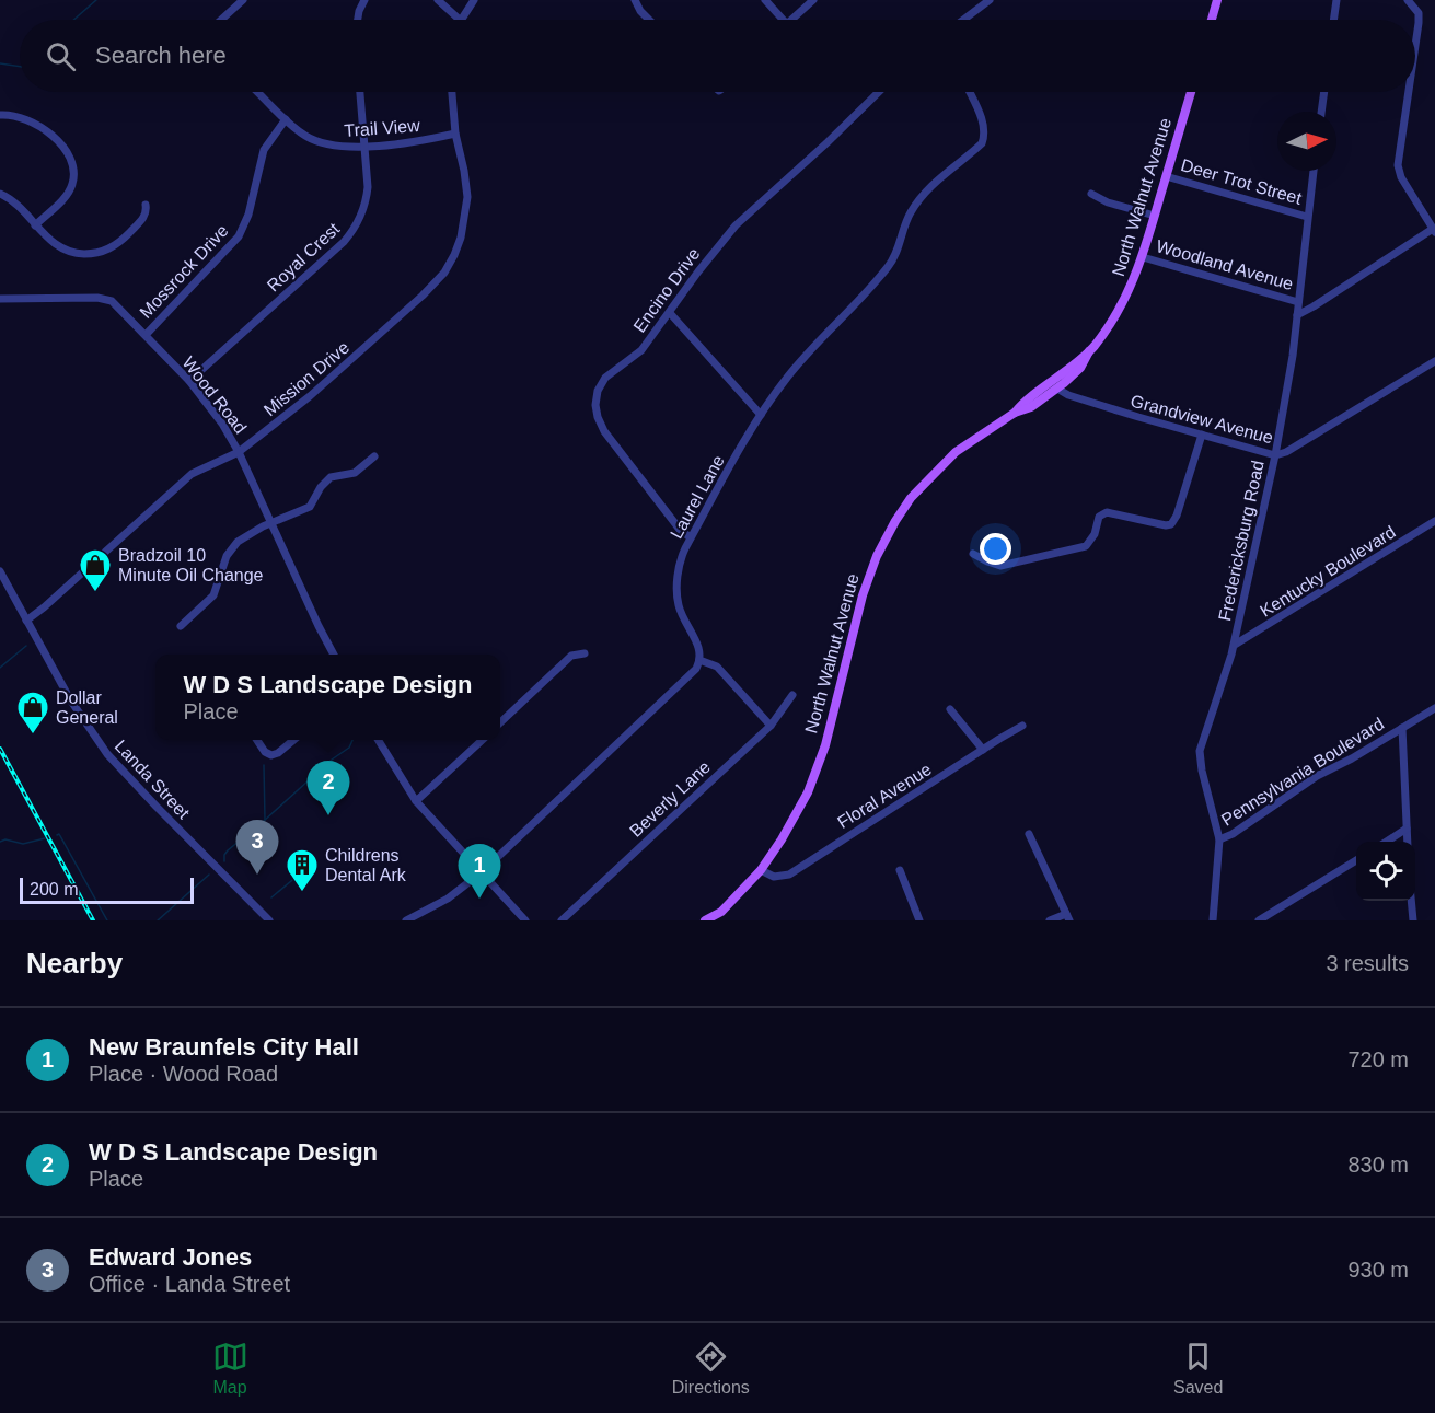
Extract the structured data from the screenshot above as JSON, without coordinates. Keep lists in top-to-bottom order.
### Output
{
  "streets": {
    "main road": ["North Walnut Avenue"],
    "street": [
      "Trail View",
      "Deer Trot Street",
      "Royal Crest",
      "Woodland Avenue",
      "Mossrock Drive",
      "Encino Drive",
      "Mission Drive",
      "Wood Road",
      "Grandview Avenue",
      "Laurel Lane",
      "Fredericksburg Road",
      "Kentucky Boulevard",
      "Pennsylvania Boulevard",
      "Landa Street",
      "Floral Avenue",
      "Beverly Lane"
    ]
  },
  "crossings": [
    ["Trail View", "Royal Crest"],
    ["Trail View", "Mossrock Drive"],
    ["Trail View", "Mission Drive"],
    ["Deer Trot Street", "North Walnut Avenue"],
    ["Deer Trot Street", "Fredericksburg Road"],
    ["North Walnut Avenue", "Woodland Avenue"],
    ["North Walnut Avenue", "Grandview Avenue"],
    ["North Walnut Avenue", "Floral Avenue"],
    ["Royal Crest", "Wood Road"],
    ["Woodland Avenue", "Fredericksburg Road"],
    ["Mossrock Drive", "Wood Road"],
    ["Encino Drive", "Laurel Lane"],
    ["Mission Drive", "Wood Road"],
    ["Mission Drive", "Landa Street"],
    ["Grandview Avenue", "Fredericksburg Road"],
    ["Fredericksburg Road", "Kentucky Boulevard"],
    ["Fredericksburg Road", "Pennsylvania Boulevard"]
  ],
  "places": {
    "shop": ["Bradzoil 10 Minute Oil Change", "Dollar General"],
    "building": ["Childrens Dental Ark"]
  },
  "scale_bar": "200 m",
  "north": "right",
  "page": {
    "search": "Search here",
    "popup": ["W D S Landscape Design", "Place"],
    "pins": ["2", "3", "1"],
    "scale": "200 m",
    "heading": ["Nearby", "3 results"],
    "list": [
      {
        "mark": "1",
        "name": "New Braunfels City Hall",
        "note": "Place · Wood Road",
        "value": "720 m"
      },
      {
        "mark": "2",
        "name": "W D S Landscape Design",
        "note": "Place",
        "value": "830 m"
      },
      {
        "mark": "3",
        "name": "Edward Jones",
        "note": "Office · Landa Street",
        "value": "930 m"
      }
    ],
    "nav": ["Map", "Directions", "Saved"]
  }
}
